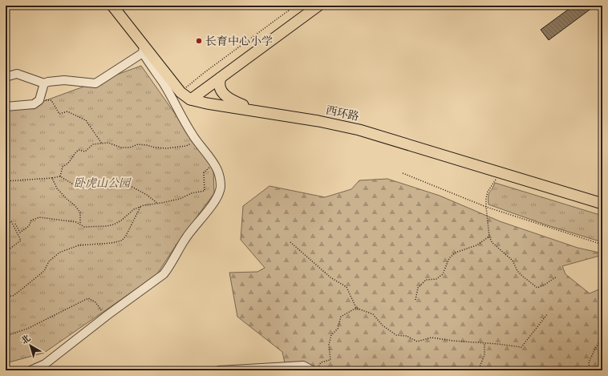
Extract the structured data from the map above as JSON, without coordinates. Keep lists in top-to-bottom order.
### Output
{
  "streets": {
    "main road": ["西环路"]
  },
  "parks": ["卧虎山公园"],
  "places": ["长育中心小学"],
  "north": "top left"
}
